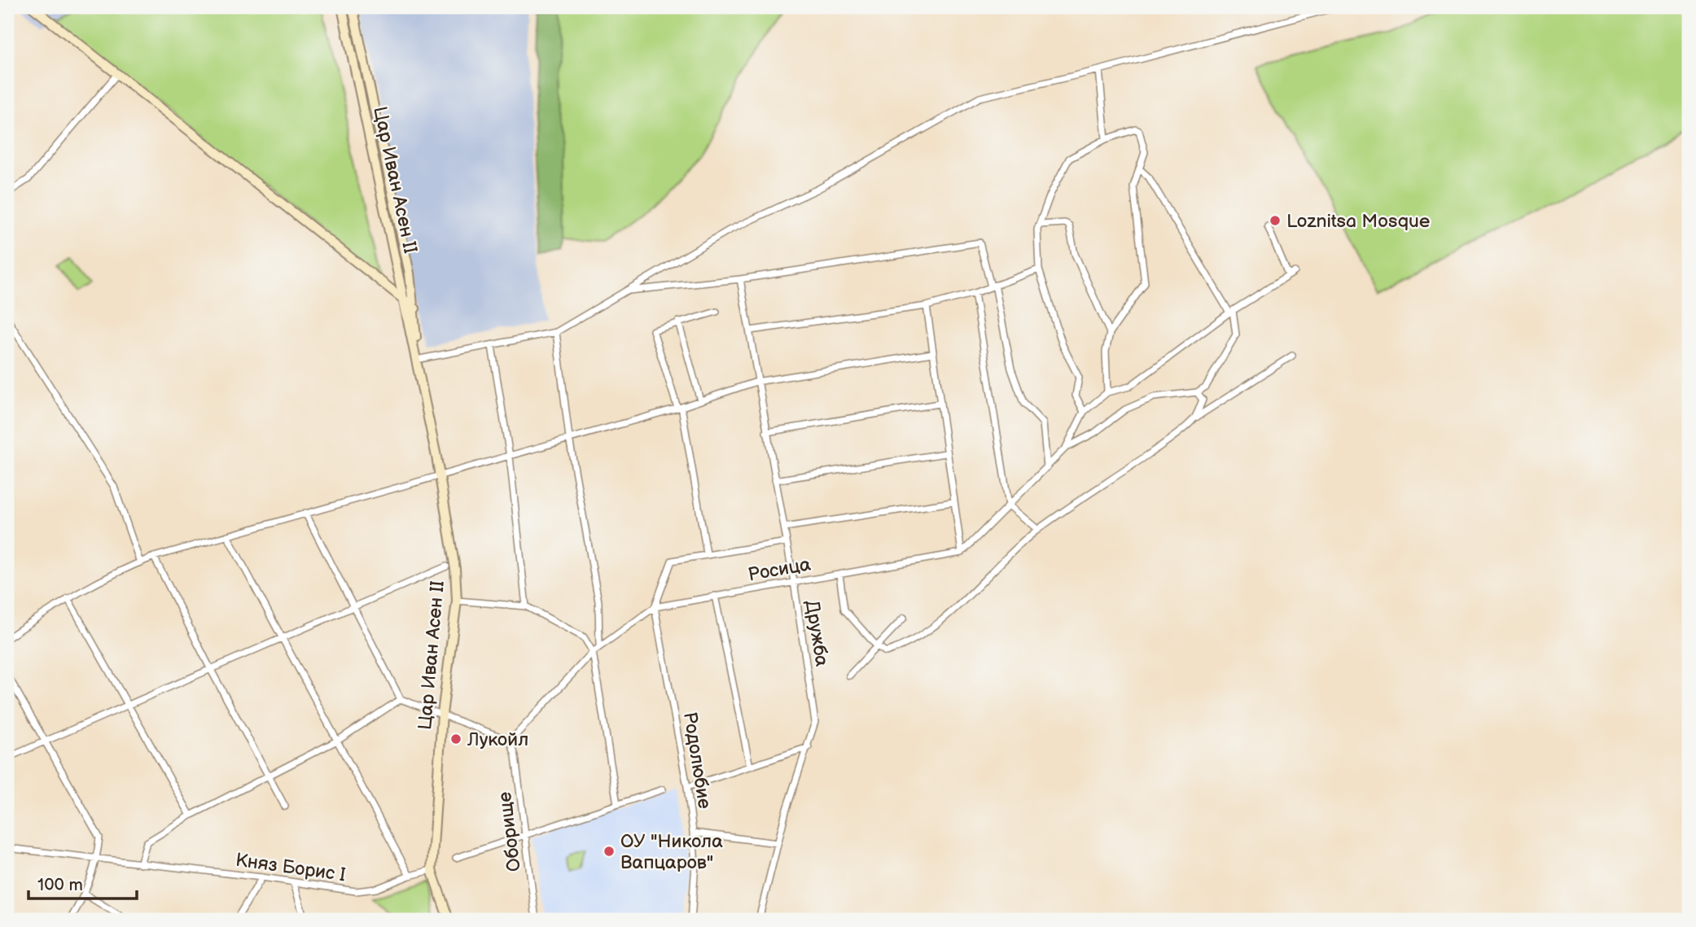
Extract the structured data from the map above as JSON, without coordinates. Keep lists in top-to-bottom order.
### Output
{
  "streets": {
    "street": [
      "Цар Иван Асен II",
      "Росица",
      "Дружба",
      "Родолюбие",
      "Оборище",
      "Княз Борис I"
    ]
  },
  "crossings": [
    ["Цар Иван Асен II", "Княз Борис I"],
    ["Росица", "Дружба"],
    ["Росица", "Родолюбие"],
    ["Росица", "Оборище"]
  ],
  "places": ["Loznitsa Mosque", "Лукойл", "ОУ \"Никола Вапцаров\""],
  "scale_bar": "100 m"
}
